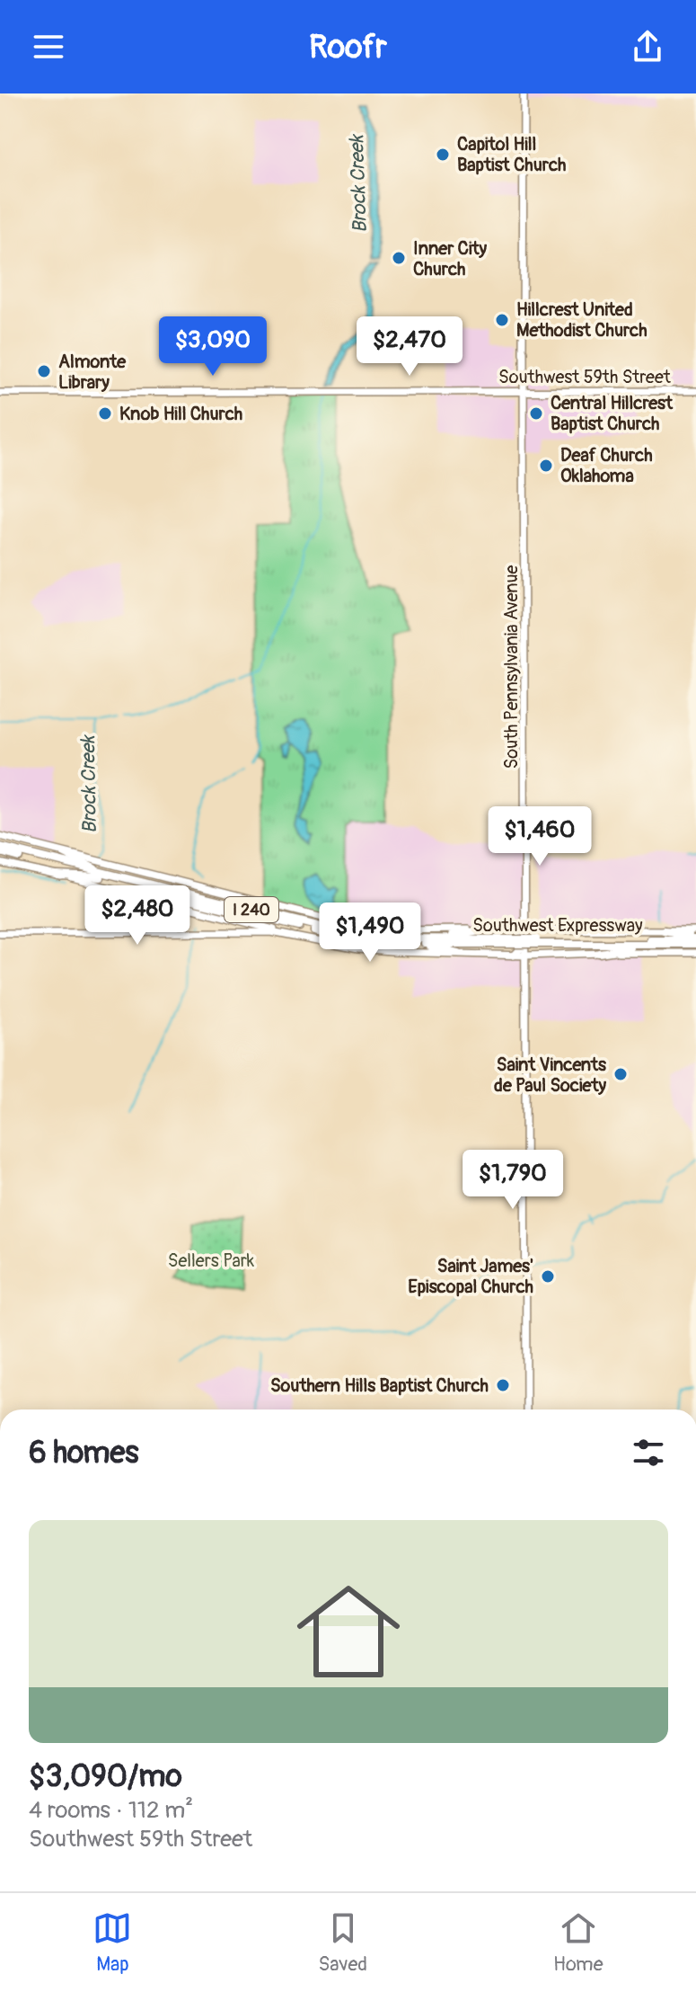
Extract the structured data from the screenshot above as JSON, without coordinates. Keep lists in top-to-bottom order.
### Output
{
  "streets": {
    "highway": ["I 240", "Southwest Expressway"],
    "main road": ["Southwest 59th Street", "South Pennsylvania Avenue"]
  },
  "crossings": [
    ["Southwest 59th Street", "South Pennsylvania Avenue"]
  ],
  "water": ["Brock Creek"],
  "parks": ["Sellers Park"],
  "places": [
    "Capitol Hill Baptist Church",
    "Inner City Church",
    "Hillcrest United Methodist Church",
    "Almonte Library",
    "Knob Hill Church",
    "Central Hillcrest Baptist Church",
    "Deaf Church Oklahoma",
    "Saint Vincents de Paul Society",
    "Saint James' Episcopal Church",
    "Southern Hills Baptist Church"
  ],
  "page": {
    "header": "Roofr",
    "price": [
      "$3,090",
      "$2,470",
      "$1,460",
      "$2,480",
      "$1,490",
      "$1,790"
    ],
    "heading": "6 homes",
    "list": [
      {
        "name": "$3,090/mo",
        "note": "4 rooms · 112 m² · Southwest 59th Street"
      }
    ],
    "tabs": ["Map", "Saved", "Home"]
  }
}
